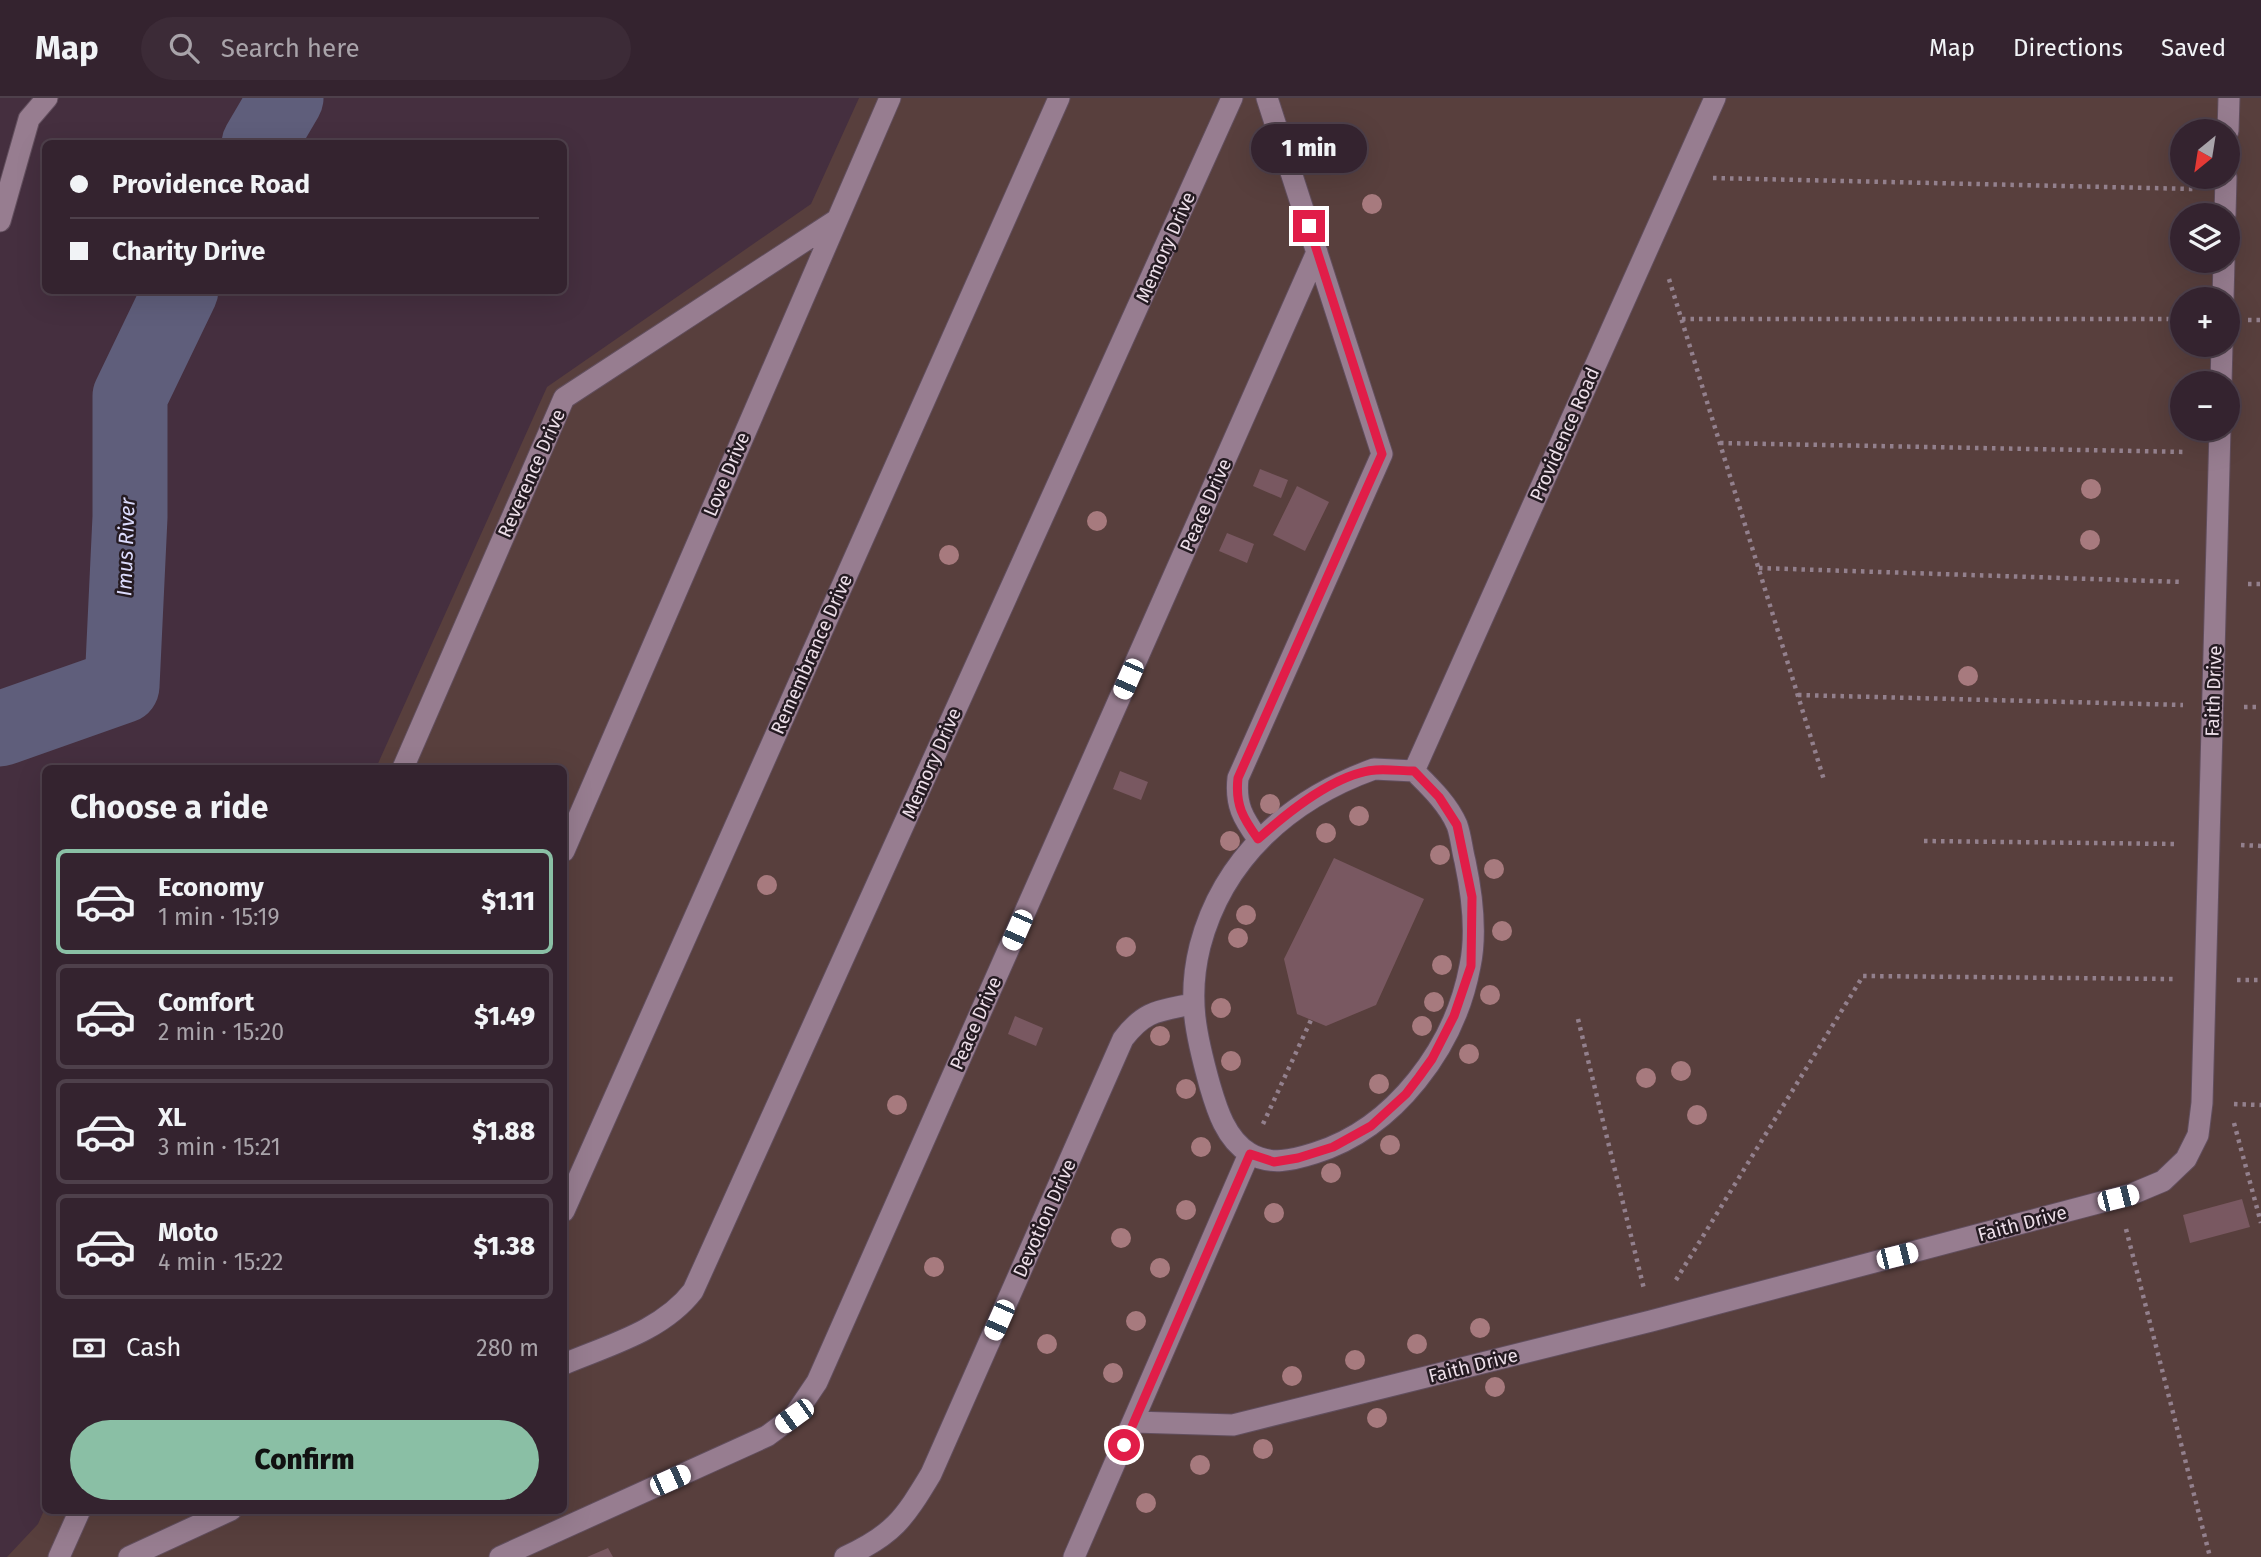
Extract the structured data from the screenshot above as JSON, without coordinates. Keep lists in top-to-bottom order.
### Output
{
  "streets": {
    "street": [
      "Memory Drive",
      "Providence Road",
      "Reverence Drive",
      "Love Drive",
      "Peace Drive",
      "Remembrance Drive",
      "Faith Drive",
      "Devotion Drive"
    ]
  },
  "crossings": [
    ["Reverence Drive", "Love Drive"]
  ],
  "water": ["Imus River"],
  "north": "bottom left",
  "page": {
    "header": "Map",
    "search": "Search here",
    "nav": ["Map", "Directions", "Saved"],
    "map_buttons": ["+", "−"],
    "bubble": "1 min",
    "banner": ["Providence Road", "Charity Drive"],
    "heading": "Choose a ride",
    "list": [
      {
        "name": "Economy",
        "note": "1 min · 15:19",
        "value": "$1.11"
      },
      {
        "name": "Comfort",
        "note": "2 min · 15:20",
        "value": "$1.49"
      },
      {
        "name": "XL",
        "note": "3 min · 15:21",
        "value": "$1.88"
      },
      {
        "name": "Moto",
        "note": "4 min · 15:22",
        "value": "$1.38"
      }
    ],
    "pay": ["Cash", "280 m"],
    "buttons": "Confirm"
  }
}
